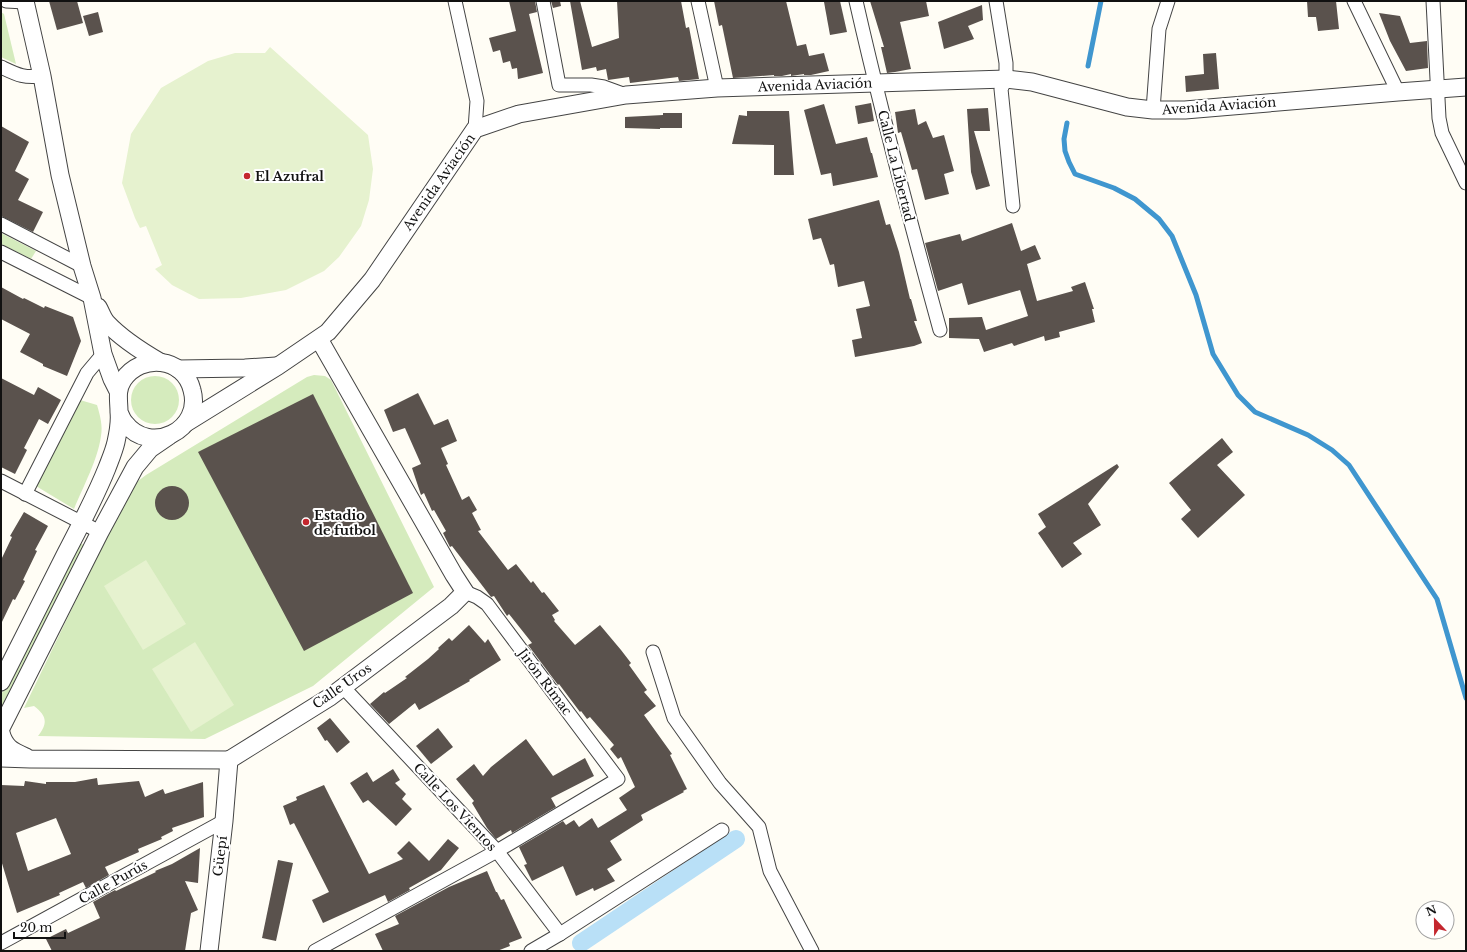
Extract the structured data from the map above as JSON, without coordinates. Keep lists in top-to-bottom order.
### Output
{
  "streets": {
    "street": [
      "Avenida Aviación",
      "Calle La Libertad",
      "Jirón Rímac",
      "Calle Uros",
      "Calle Los Vientos",
      "Güepí",
      "Calle Purús"
    ]
  },
  "crossings": [
    ["Avenida Aviación", "Calle La Libertad"],
    ["Jirón Rímac", "Calle Uros"],
    ["Jirón Rímac", "Calle Los Vientos"],
    ["Calle Uros", "Calle Los Vientos"],
    ["Calle Uros", "Güepí"],
    ["Güepí", "Calle Purús"]
  ],
  "places": ["El Azufral", "Estadio de futbol"],
  "scale_bar": "20 m",
  "north": "top"
}
